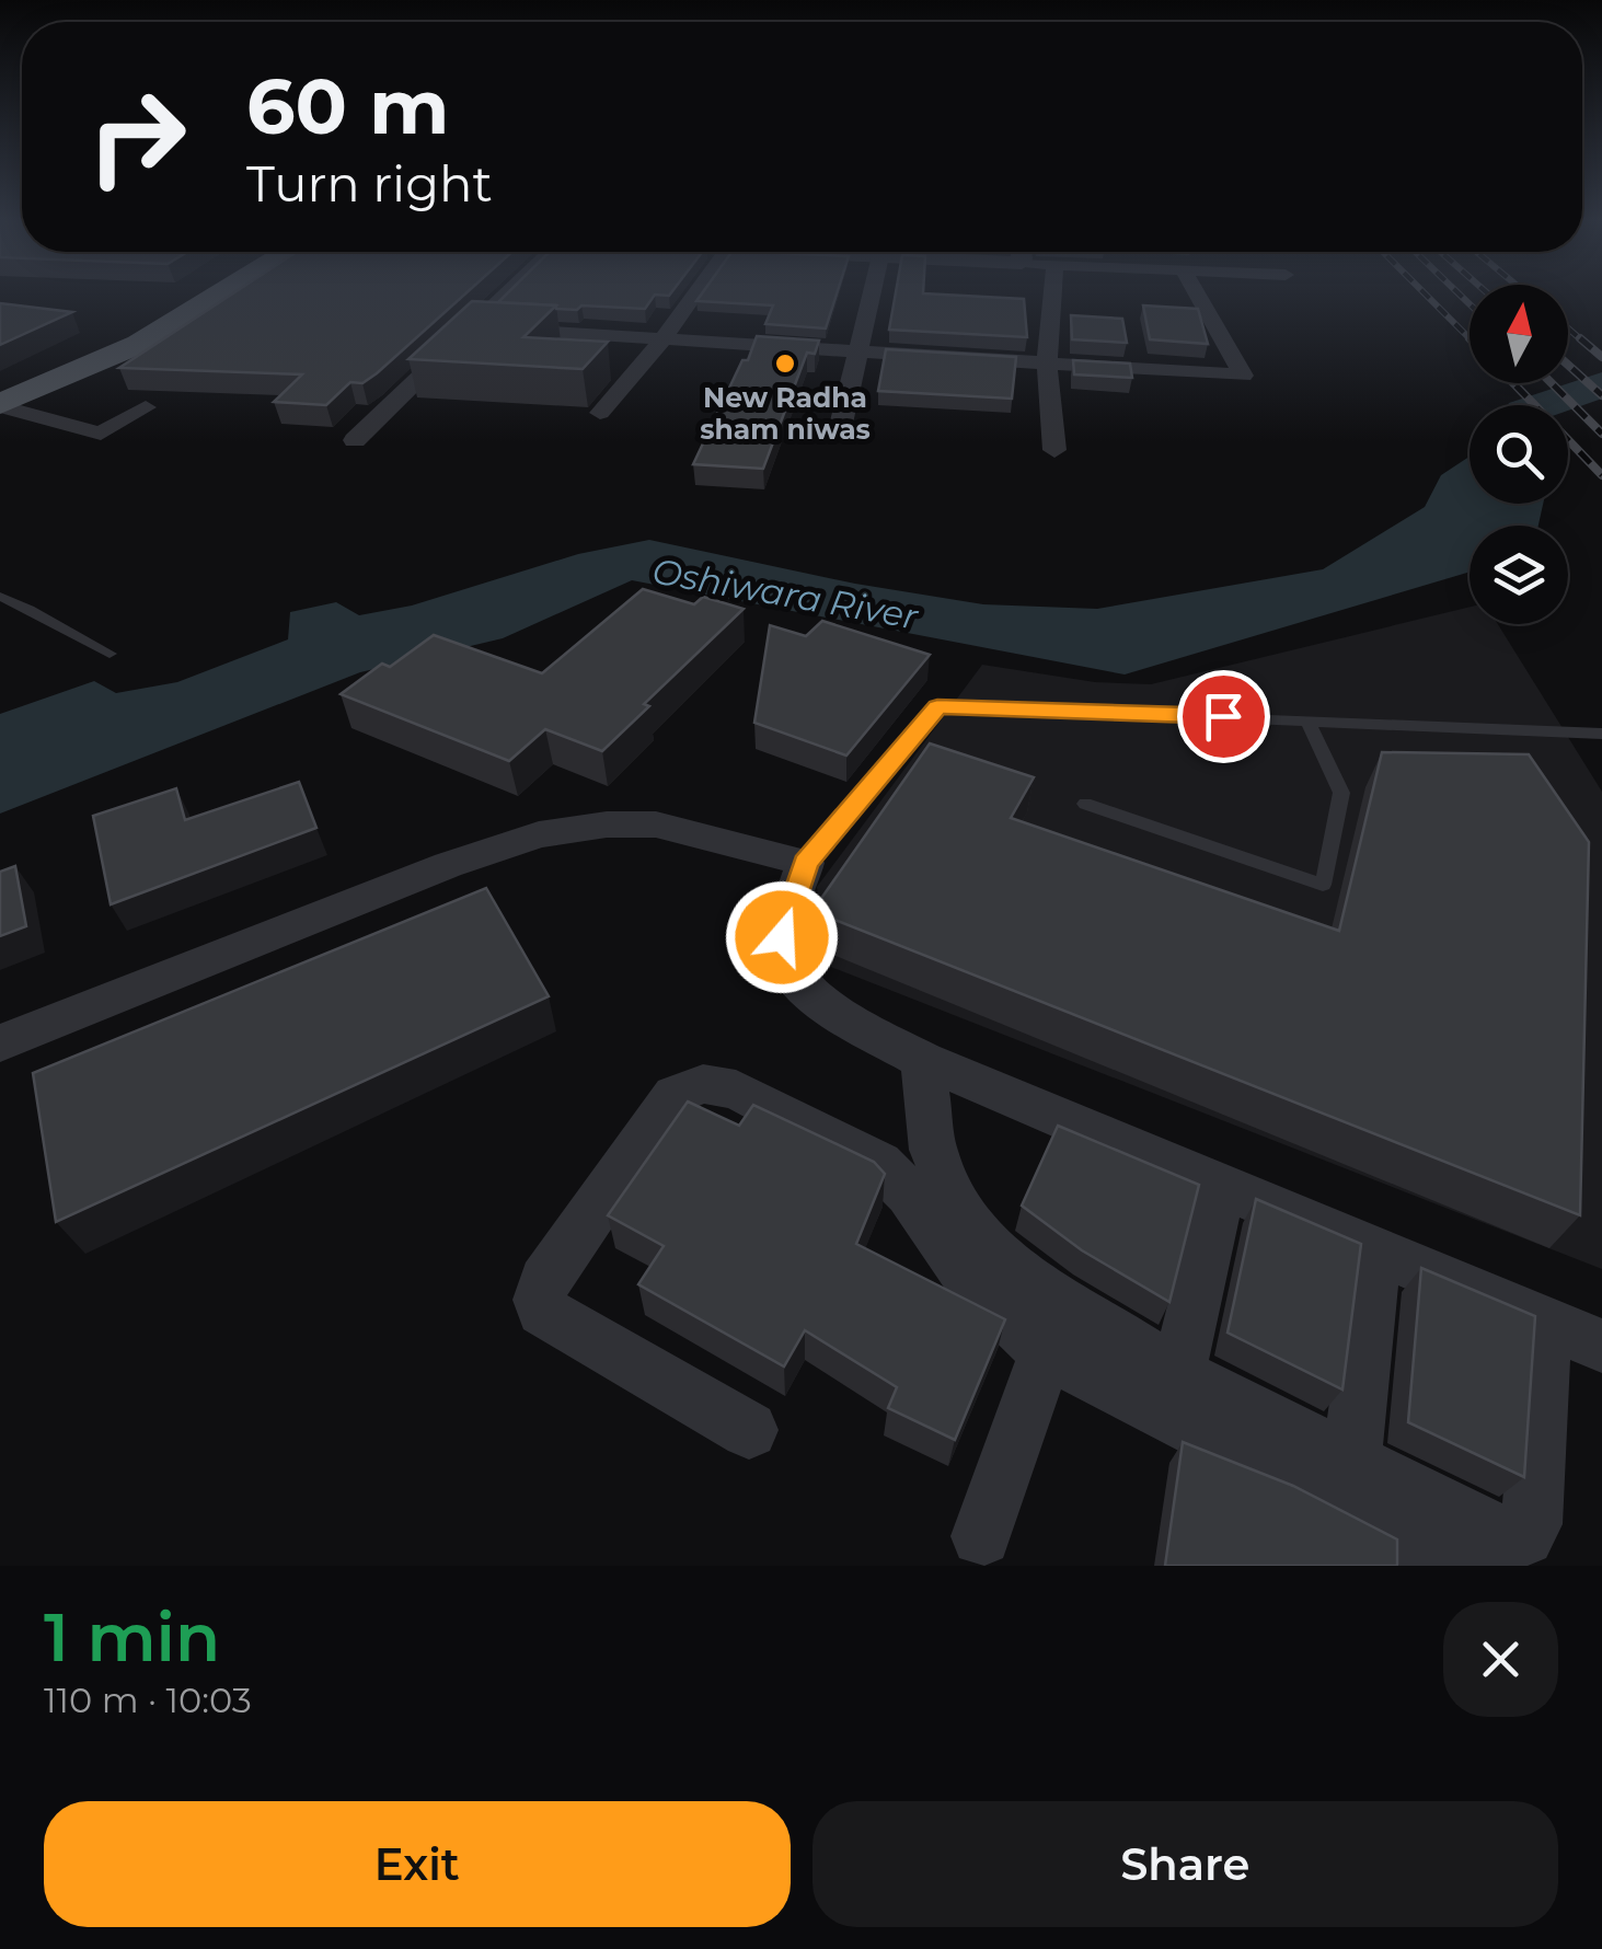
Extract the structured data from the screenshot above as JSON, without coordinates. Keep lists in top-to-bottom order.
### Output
{
  "water": ["Oshiwara River"],
  "places": ["New Radha sham niwas"],
  "north": "top",
  "page": {
    "turn": ["60 m", "Turn right"],
    "heading": ["1 min", "110 m · 10:03"],
    "buttons": ["Exit", "Share"]
  }
}
